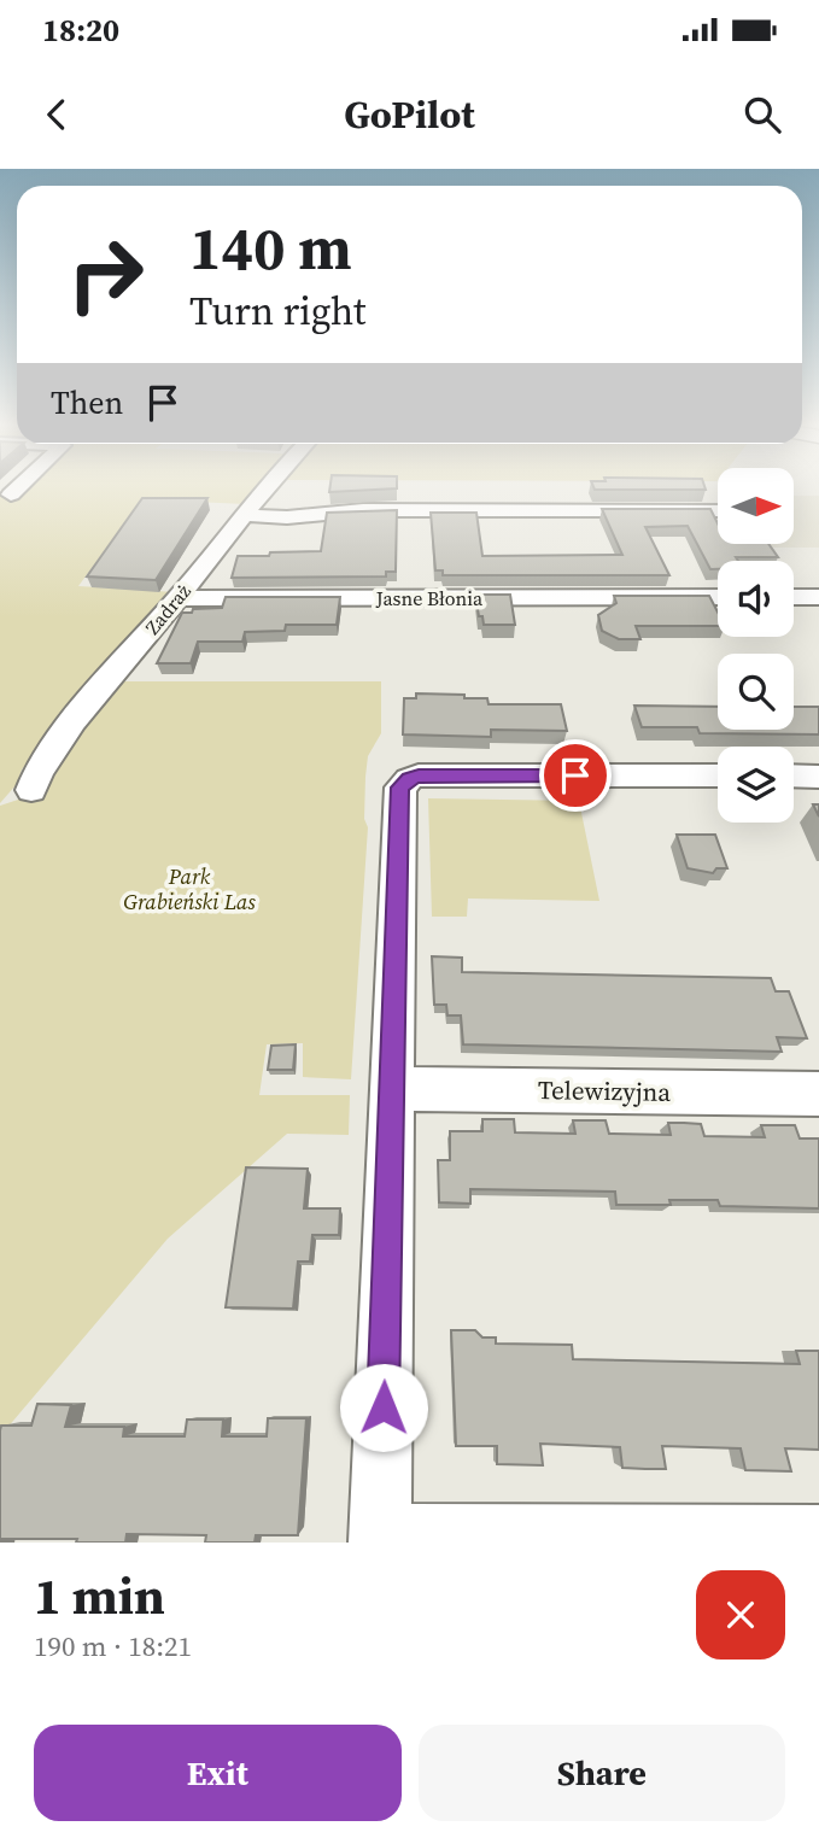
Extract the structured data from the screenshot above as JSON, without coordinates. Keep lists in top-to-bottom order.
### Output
{
  "streets": {
    "street": ["Jasne Błonia", "Zadraż", "Telewizyjna"]
  },
  "crossings": [
    ["Jasne Błonia", "Zadraż"]
  ],
  "parks": ["Park Grabieński Las"],
  "north": "right",
  "page": {
    "status": "18:20",
    "header": "GoPilot",
    "turn": ["140 m", "Turn right"],
    "then": "Then",
    "heading": ["1 min", "190 m · 18:21"],
    "buttons": ["Exit", "Share"]
  }
}
